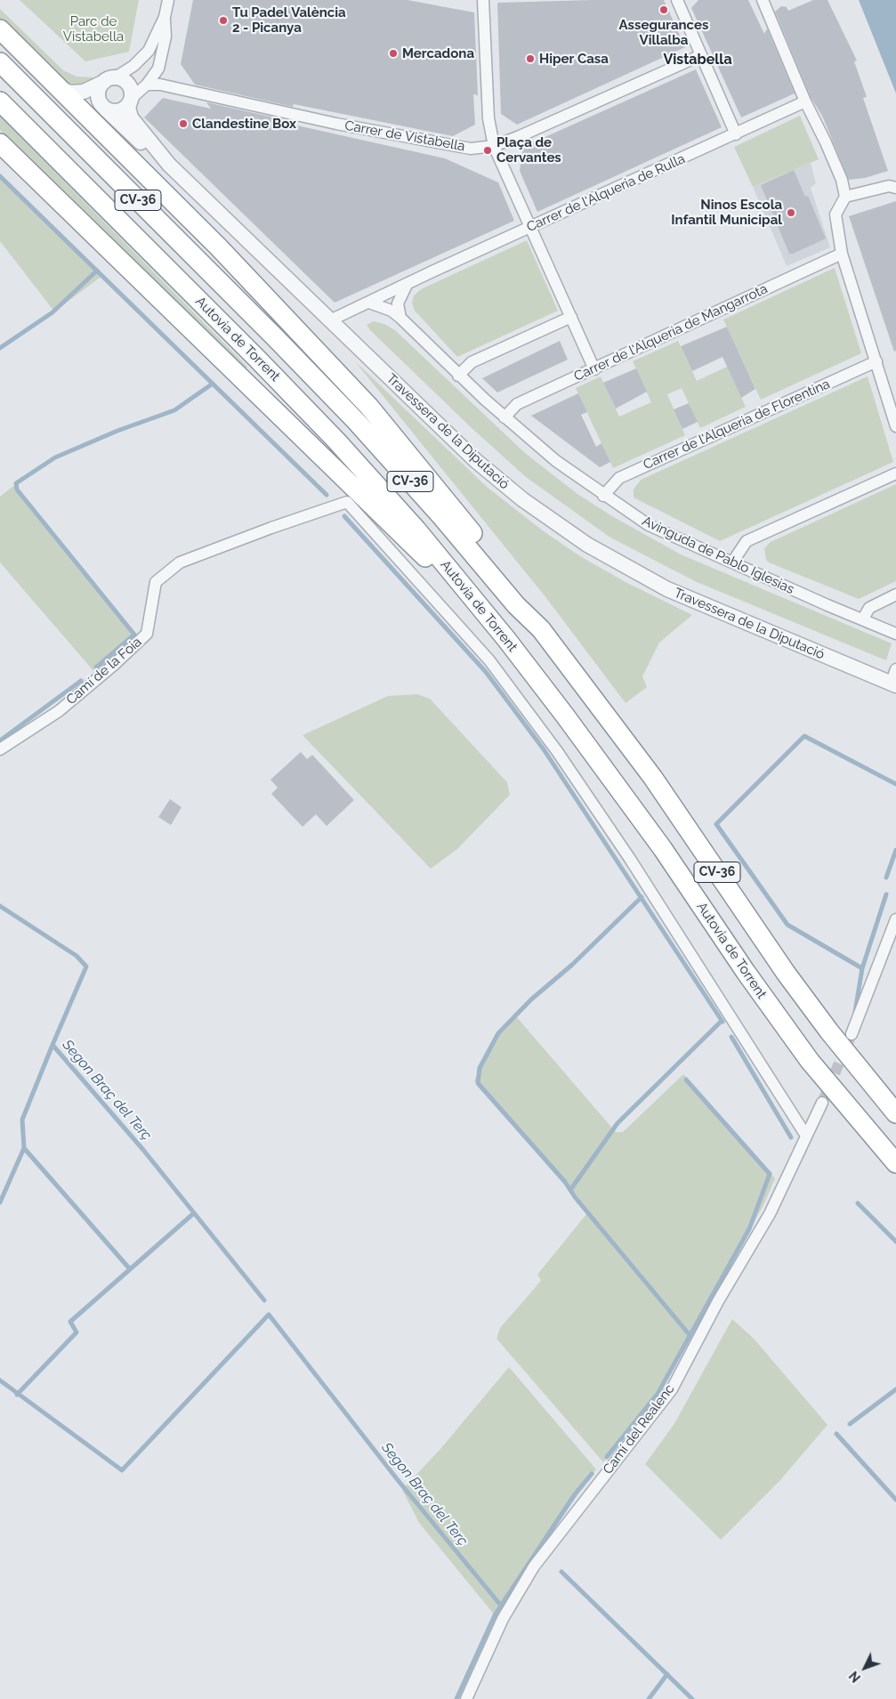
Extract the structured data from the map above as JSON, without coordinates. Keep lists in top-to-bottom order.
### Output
{
  "streets": {
    "highway": ["CV-36", "Autovia de Torrent"],
    "street": [
      "Carrer de Vistabella",
      "Carrer de l'Alqueria de Rulla",
      "Carrer de l'Alqueria de Mangarrota",
      "Carrer de l'Alqueria de Florentina",
      "Travessera de la Diputació",
      "Avinguda de Pablo Iglesias",
      "Camí de la Foia",
      "Camí del Realenc"
    ]
  },
  "crossings": [
    ["Carrer de l'Alqueria de Rulla", "Travessera de la Diputació"],
    ["Carrer de l'Alqueria de Rulla", "Avinguda de Pablo Iglesias"],
    ["Carrer de l'Alqueria de Mangarrota", "Avinguda de Pablo Iglesias"],
    ["Carrer de l'Alqueria de Florentina", "Avinguda de Pablo Iglesias"],
    ["Camí de la Foia", "Camí del Realenc"]
  ],
  "districts": ["Vistabella"],
  "water": ["Segon Braç del Terç"],
  "parks": ["Parc de Vistabella"],
  "places": [
    "Assegurances Villalba",
    "Tu Padel València 2 - Picanya",
    "Mercadona",
    "Hiper Casa",
    "Clandestine Box",
    "Plaça de Cervantes",
    "Ninos Escola Infantil Municipal"
  ],
  "north": "bottom left"
}
